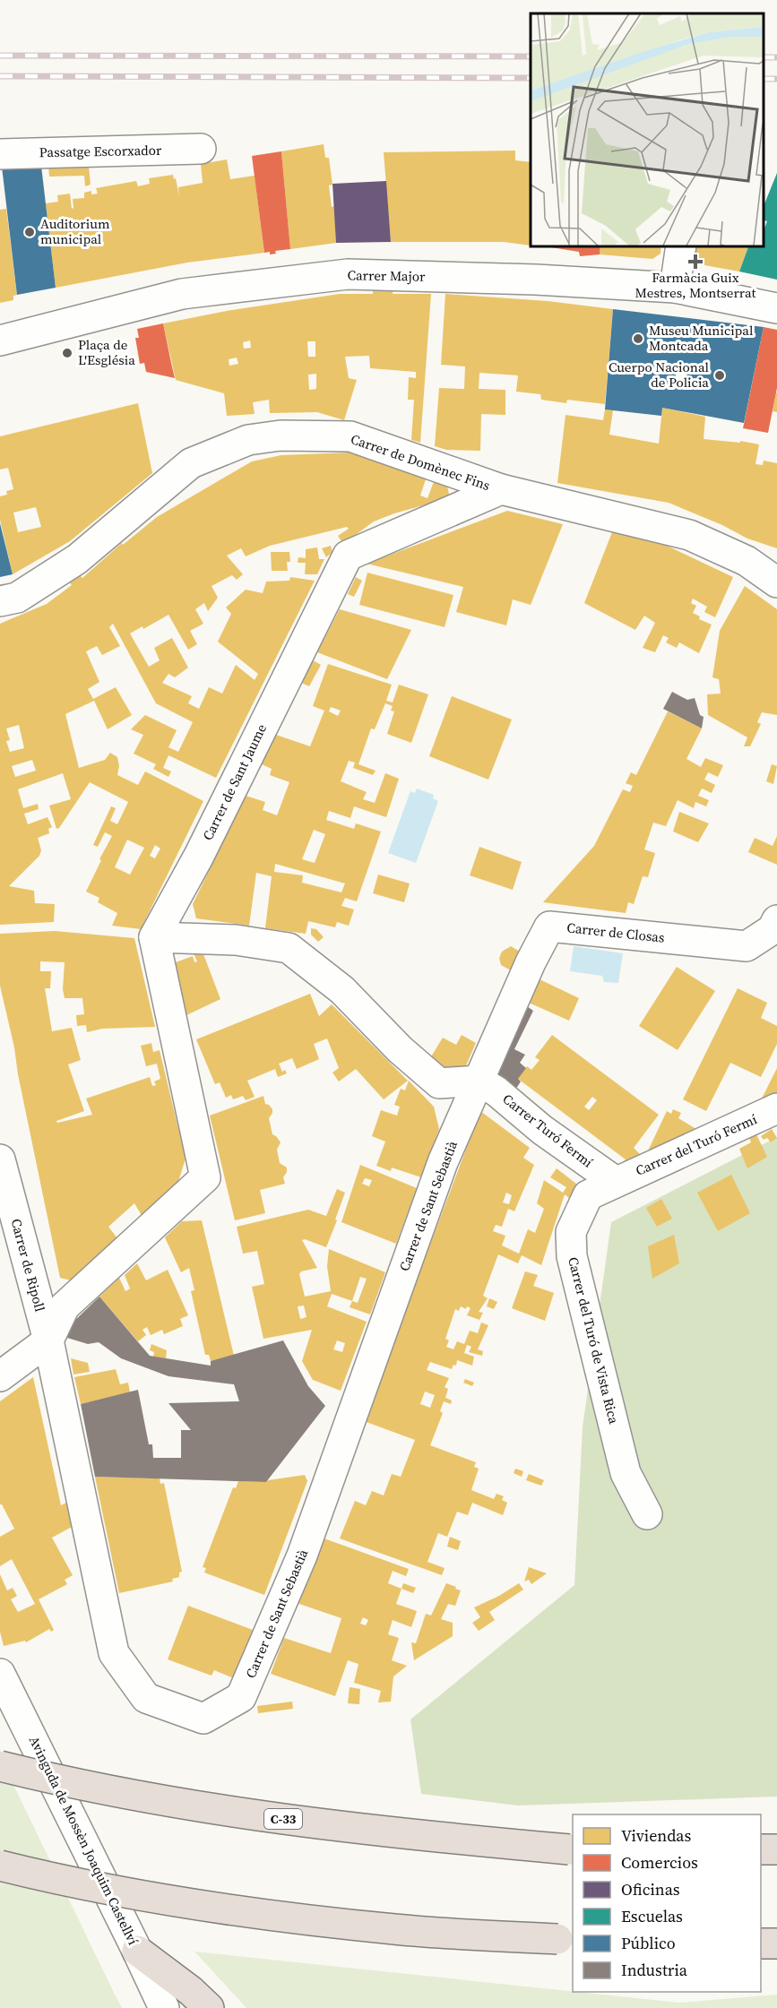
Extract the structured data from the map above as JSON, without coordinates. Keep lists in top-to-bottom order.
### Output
{
  "streets": {
    "highway": ["C-33"],
    "street": [
      "Passatge Escorxador",
      "Carrer Major",
      "Carrer de Domènec Fins",
      "Carrer de Sant Jaume",
      "Carrer de Closas",
      "Carrer Turó Fermí",
      "Carrer del Turó Fermí",
      "Carrer de Sant Sebastià",
      "Carrer de Ripoll",
      "Carrer del Turó de Vista Rica",
      "Avinguda de Mossèn Joaquim Castellví"
    ]
  },
  "crossings": [
    ["Carrer de Domènec Fins", "Carrer de Sant Jaume"],
    ["Carrer de Closas", "Carrer Turó Fermí"],
    ["Carrer de Closas", "Carrer de Sant Sebastià"],
    ["Carrer Turó Fermí", "Carrer del Turó Fermí"],
    ["Carrer Turó Fermí", "Carrer de Sant Sebastià"],
    ["Carrer Turó Fermí", "Carrer del Turó de Vista Rica"],
    ["Carrer del Turó Fermí", "Carrer del Turó de Vista Rica"],
    ["Carrer de Sant Sebastià", "Carrer de Ripoll"]
  ],
  "places": {
    "other": [
      "Auditorium municipal",
      "Museu Municipal Montcada",
      "Plaça de L'Església",
      "Cuerpo Nacional de Policia"
    ],
    "health": ["Farmàcia Guix Mestres, Montserrat"]
  },
  "legend": [
    "Viviendas",
    "Comercios",
    "Oficinas",
    "Escuelas",
    "Público",
    "Industria"
  ]
}
